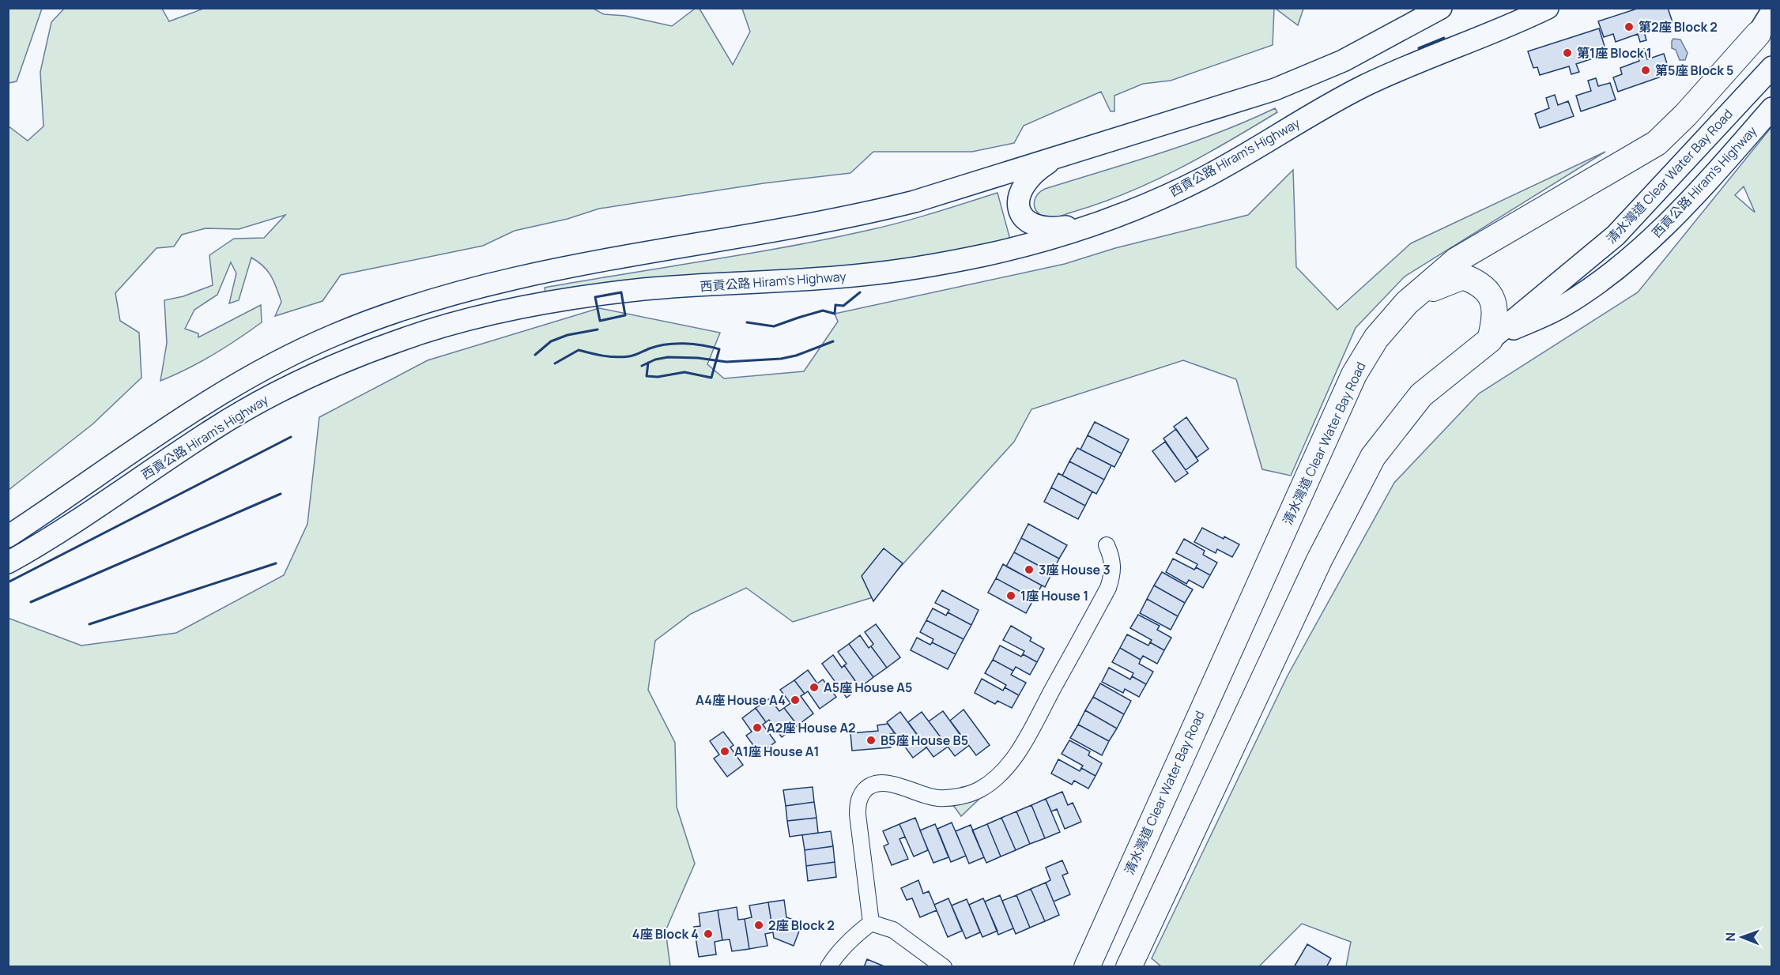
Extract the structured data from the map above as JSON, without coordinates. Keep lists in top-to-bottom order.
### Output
{
  "streets": {
    "main road": ["西貢公路 Hiram's Highway", "清水灣道 Clear Water Bay Road"]
  },
  "crossings": [
    ["西貢公路 Hiram's Highway", "清水灣道 Clear Water Bay Road"]
  ],
  "places": [
    "第2座 Block 2",
    "第1座 Block 1",
    "第5座 Block 5",
    "3座 House 3",
    "1座 House 1",
    "A5座 House A5",
    "A4座 House A4",
    "A2座 House A2",
    "B5座 House B5",
    "A1座 House A1",
    "2座 Block 2",
    "4座 Block 4"
  ],
  "north": "left"
}
